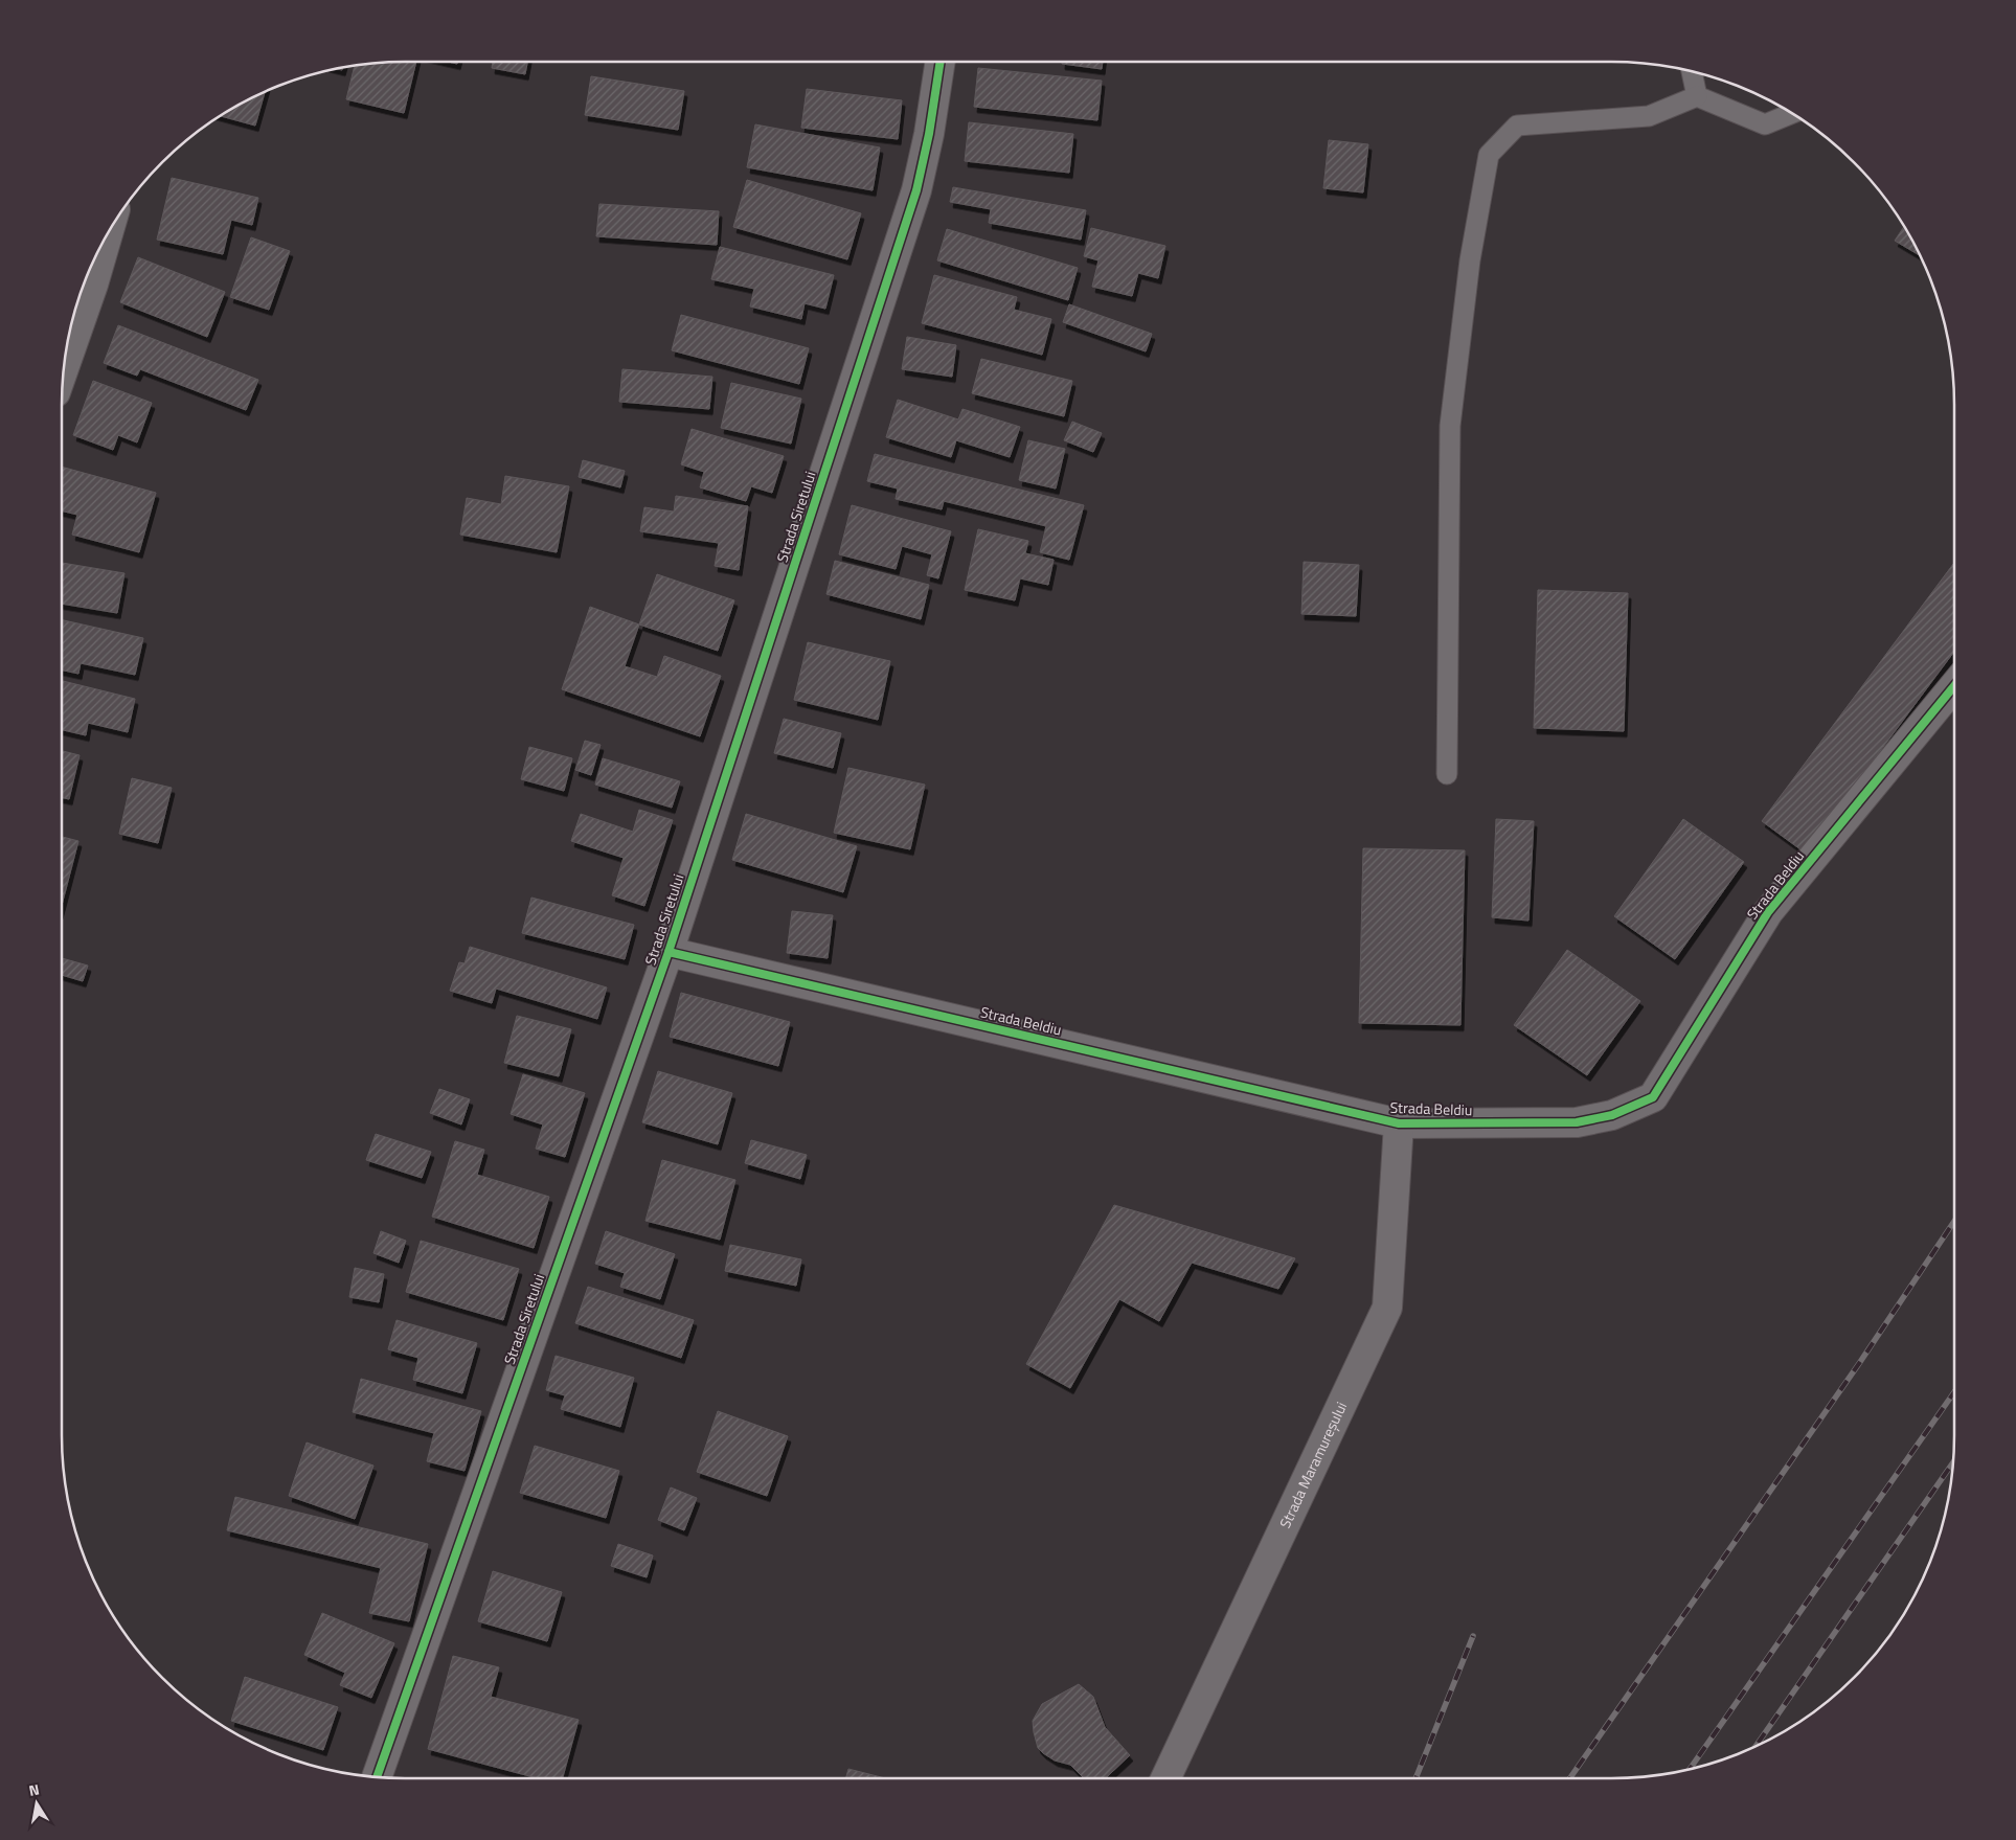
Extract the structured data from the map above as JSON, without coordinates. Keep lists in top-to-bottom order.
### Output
{
  "streets": {
    "street": ["Strada Siretului", "Strada Beldiu", "Strada Maramureșului"]
  },
  "crossings": [
    ["Strada Siretului", "Strada Beldiu"],
    ["Strada Beldiu", "Strada Maramureșului"]
  ],
  "north": "top"
}
